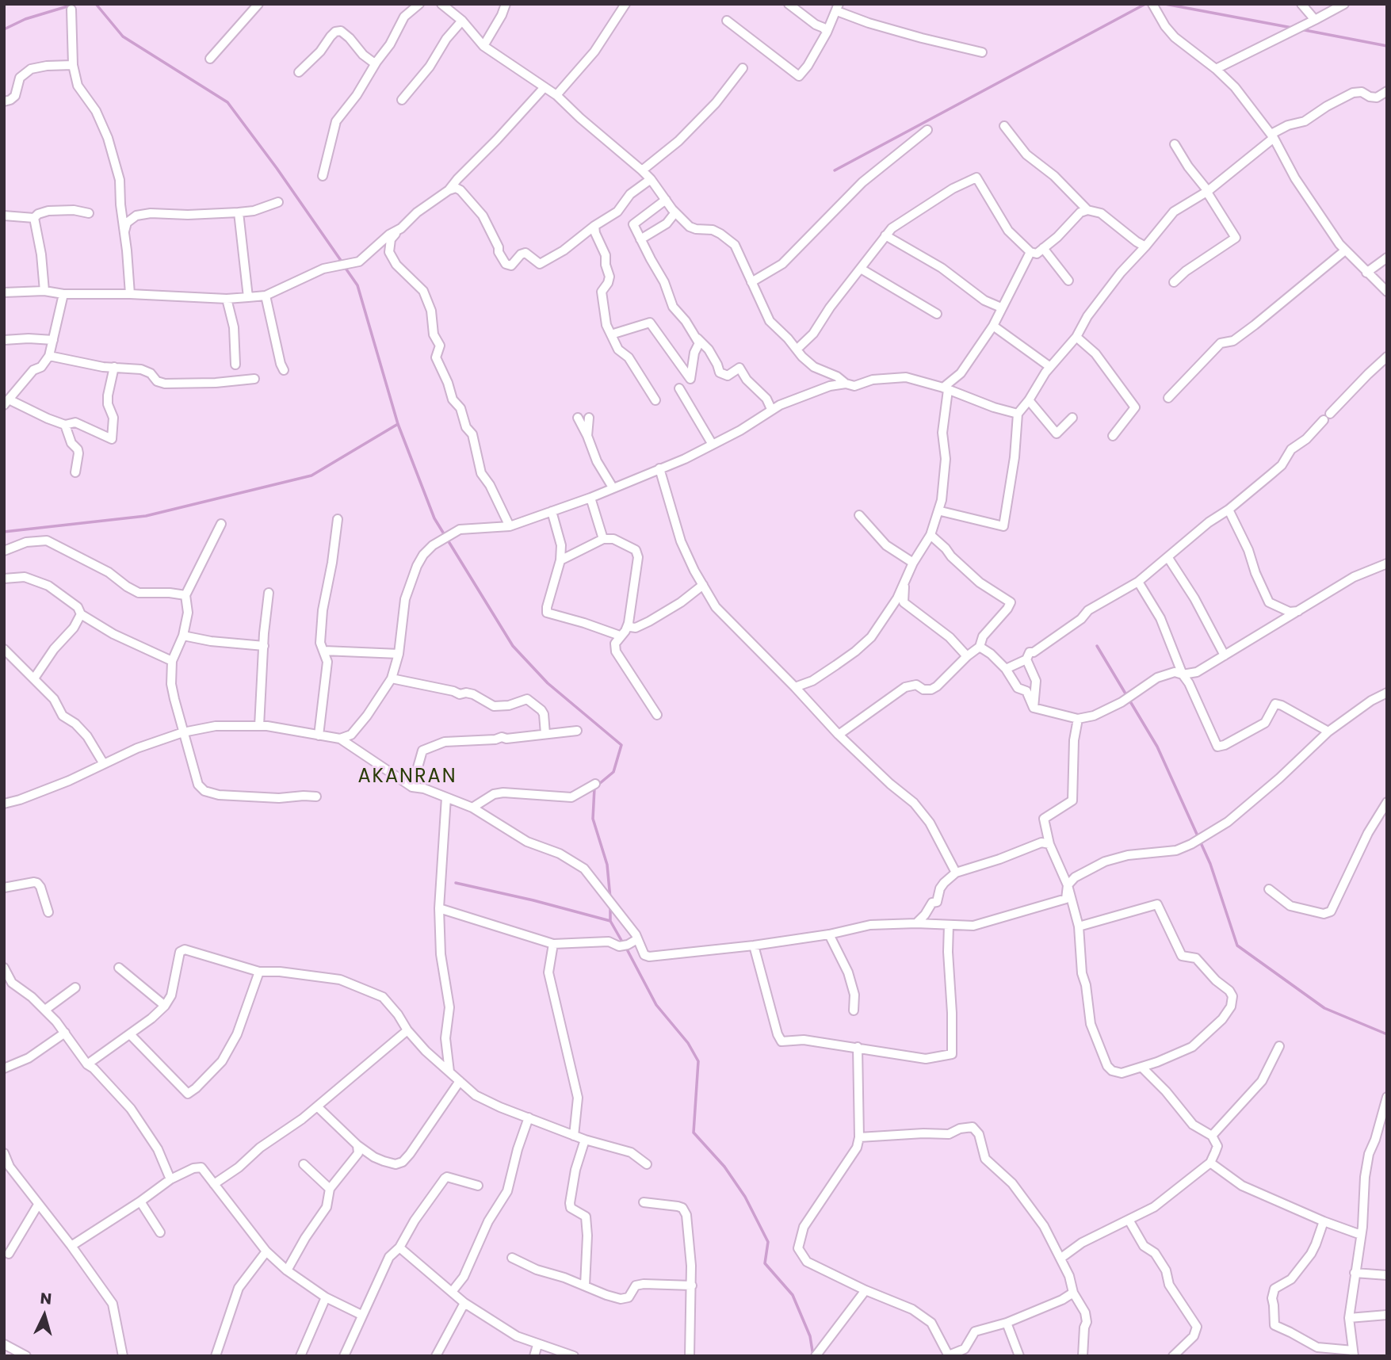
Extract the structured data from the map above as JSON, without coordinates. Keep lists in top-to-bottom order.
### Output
{
  "districts": ["AKANRAN"],
  "north": "top"
}
